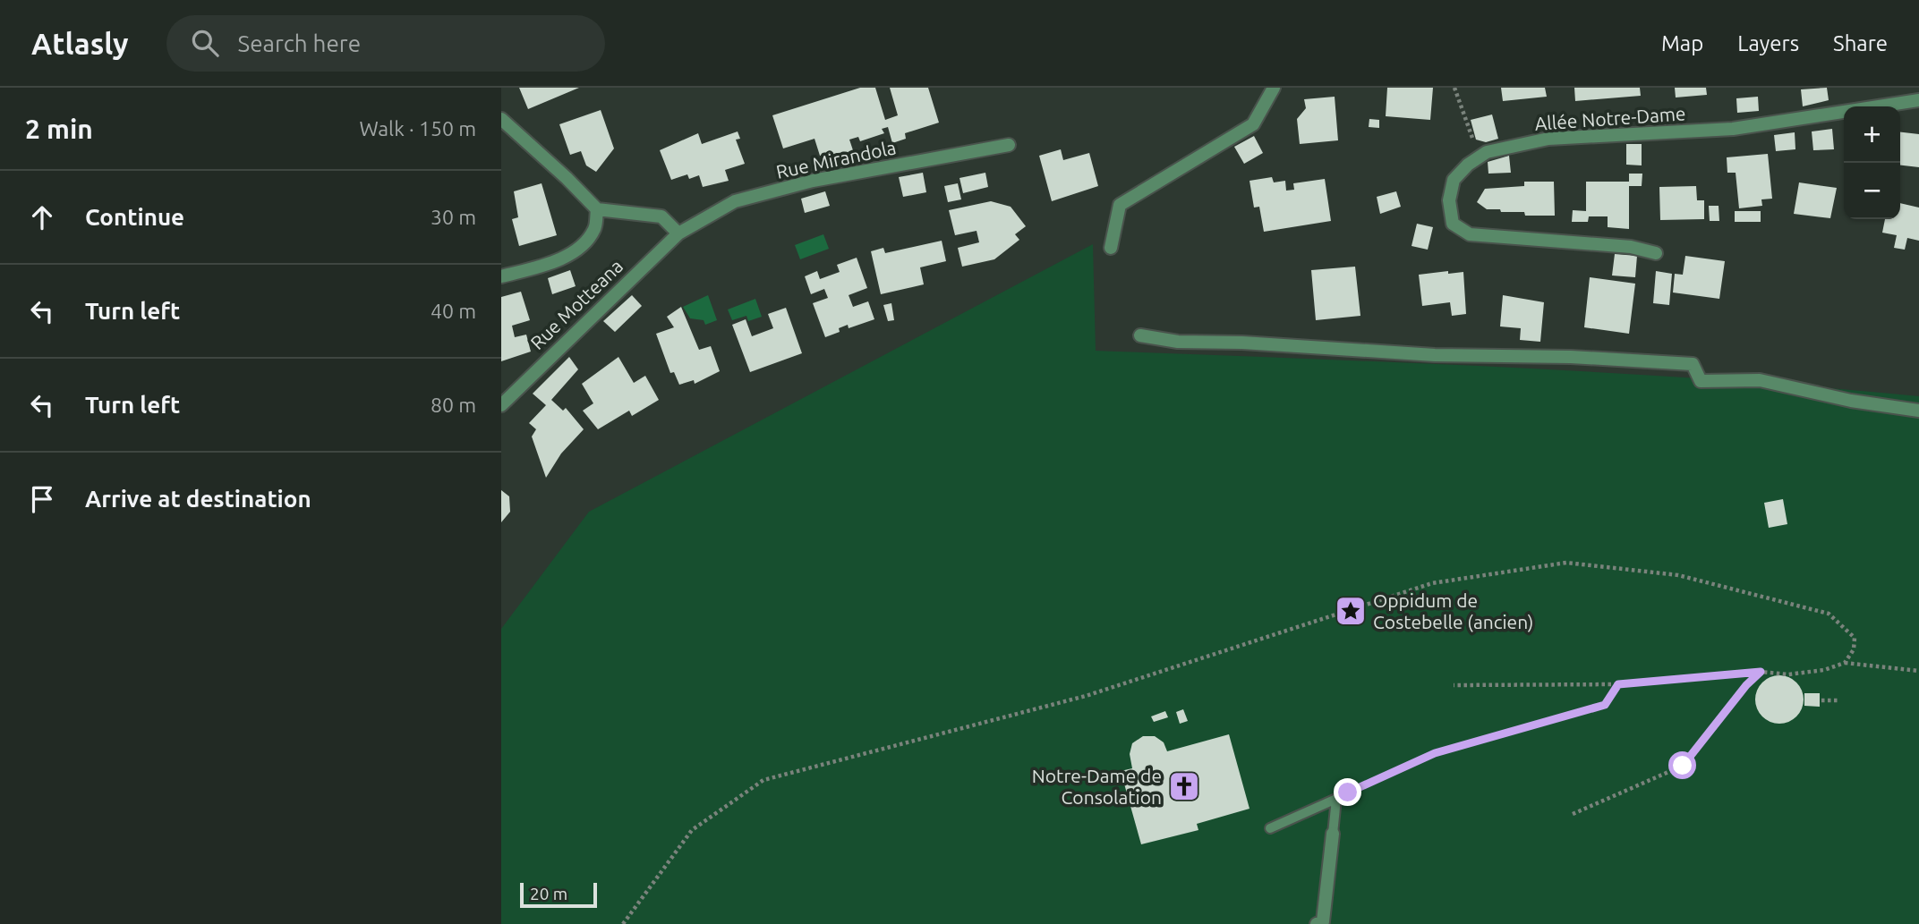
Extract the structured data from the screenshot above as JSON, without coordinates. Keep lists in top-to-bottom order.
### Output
{
  "streets": {
    "street": ["Allée Notre-Dame", "Rue Mirandola", "Rue Motteana"]
  },
  "crossings": [
    ["Rue Mirandola", "Rue Motteana"]
  ],
  "places": {
    "place": ["Oppidum de Costebelle (ancien)"],
    "church": ["Notre-Dame de Consolation"]
  },
  "scale_bar": "20 m",
  "page": {
    "header": "Atlasly",
    "search": "Search here",
    "nav": ["Map", "Layers", "Share"],
    "heading": ["2 min", "Walk · 150 m"],
    "map_buttons": ["+", "−"],
    "list": [
      ["Continue", "30 m"],
      ["Turn left", "40 m"],
      ["Turn left", "80 m"],
      "Arrive at destination"
    ],
    "scale": "20 m"
  }
}
